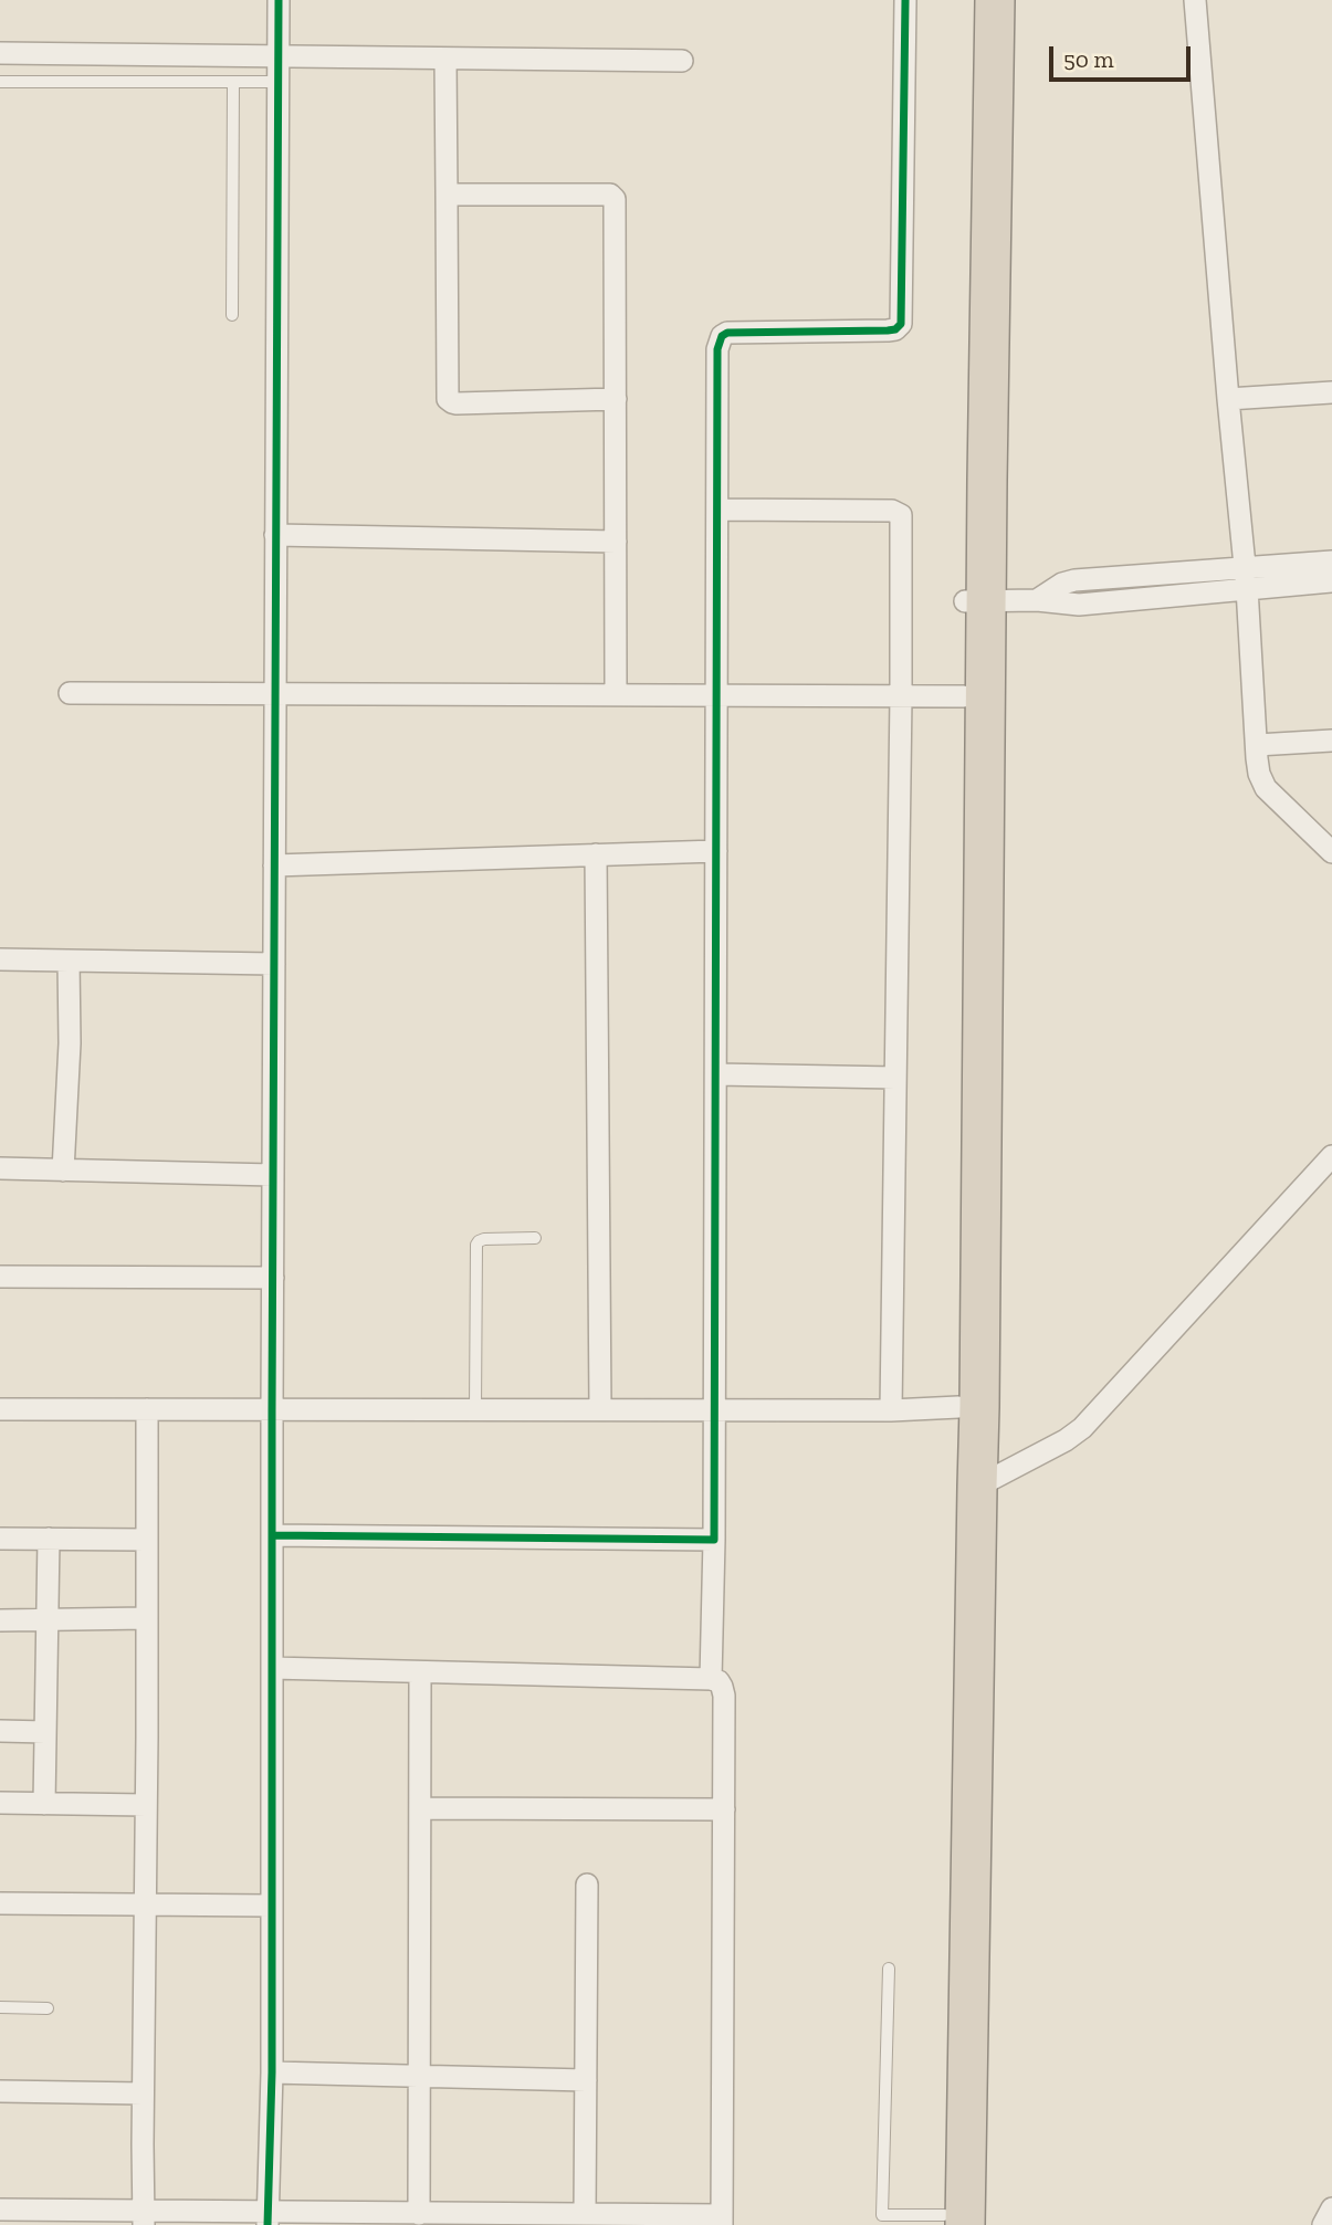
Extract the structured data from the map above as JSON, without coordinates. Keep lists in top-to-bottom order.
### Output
{
  "scale_bar": "50 m"
}
